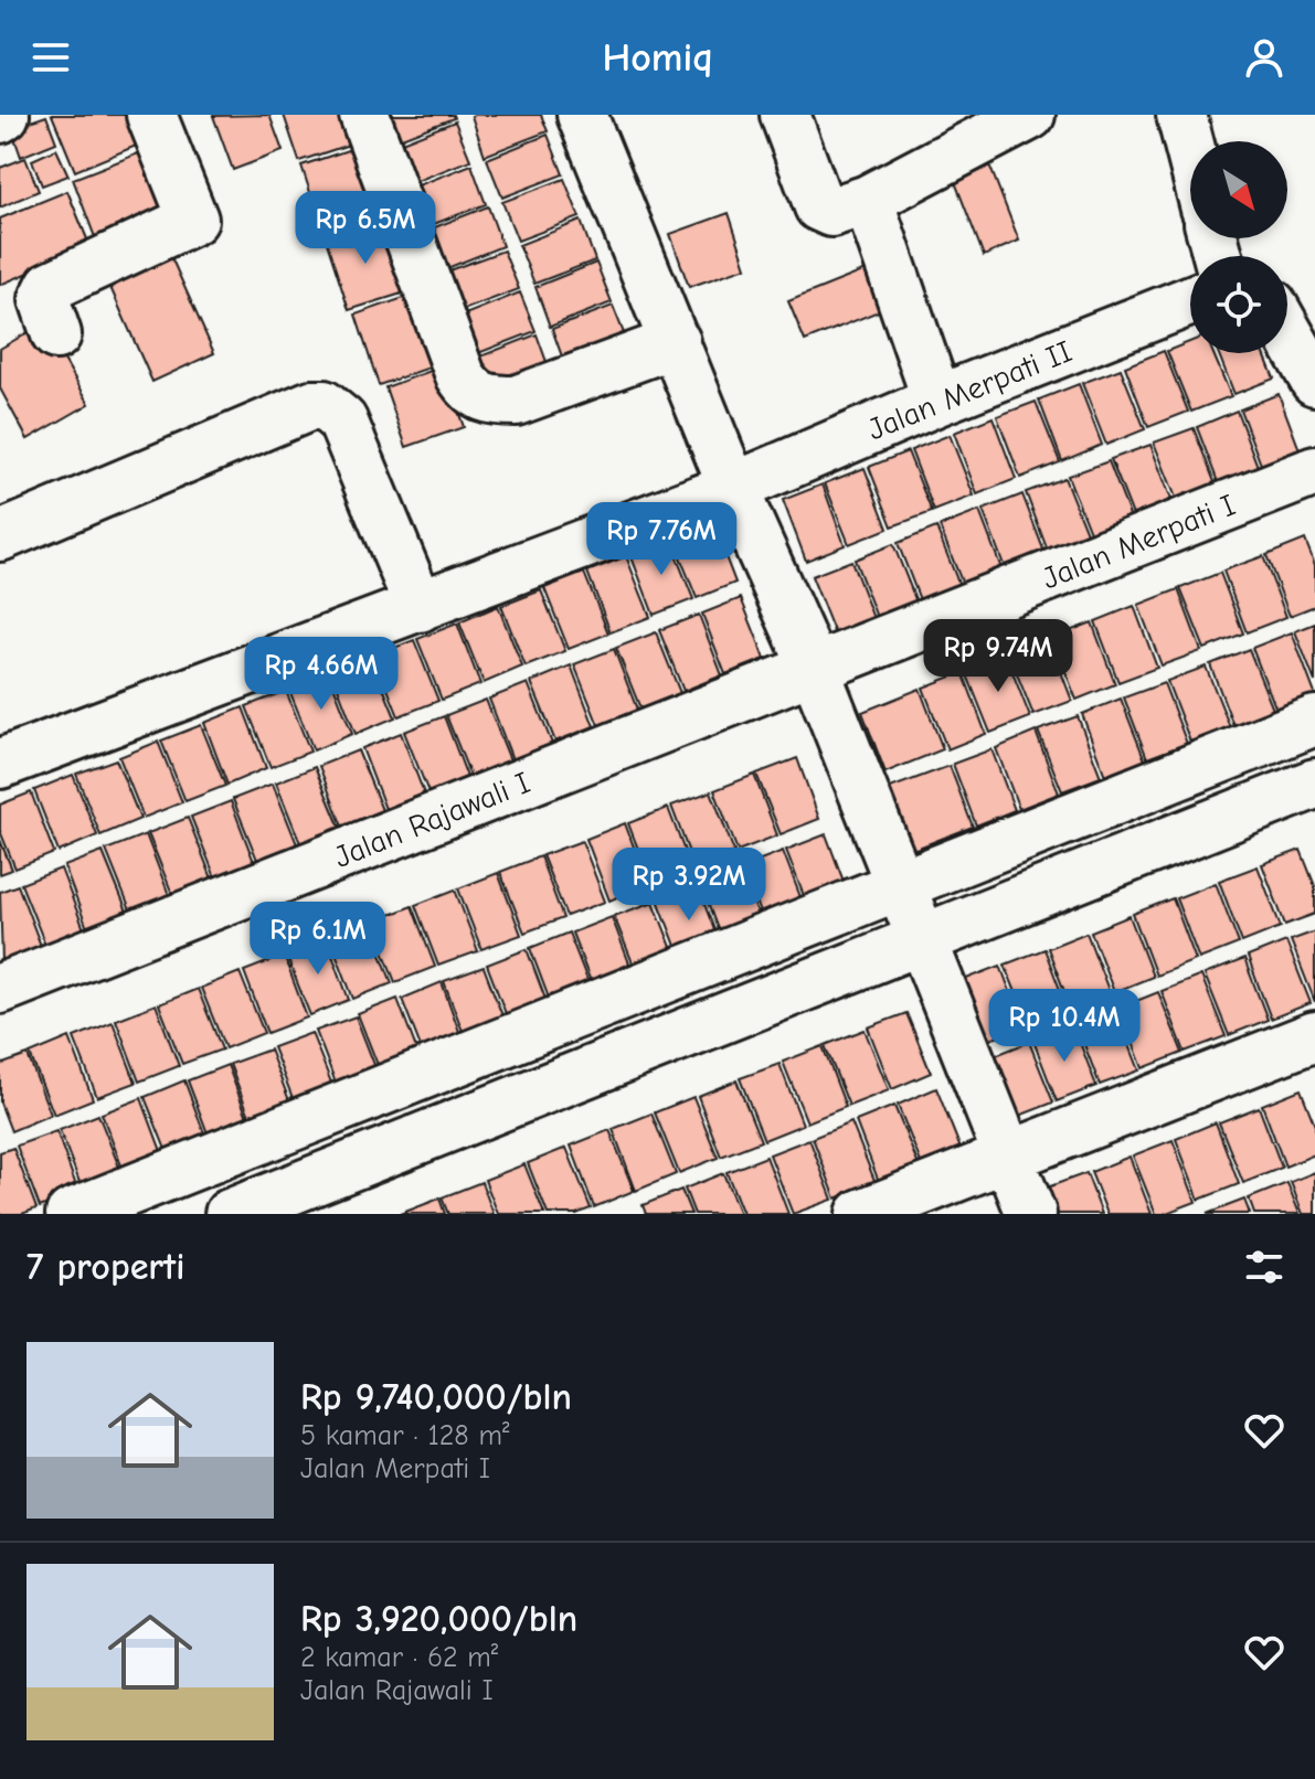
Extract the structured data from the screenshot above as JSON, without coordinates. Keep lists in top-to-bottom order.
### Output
{
  "streets": {
    "street": ["Jalan Merpati II", "Jalan Merpati I", "Jalan Rajawali I"]
  },
  "crossings": [
    ["Jalan Merpati I", "Jalan Rajawali I"]
  ],
  "north": "bottom right",
  "page": {
    "header": "Homiq",
    "price": [
      "Rp 6.5M",
      "Rp 7.76M",
      "Rp 9.74M",
      "Rp 4.66M",
      "Rp 3.92M",
      "Rp 6.1M",
      "Rp 10.4M"
    ],
    "heading": "7 properti",
    "list": [
      {
        "name": "Rp 9,740,000/bln",
        "note": "5 kamar · 128 m² · Jalan Merpati I"
      },
      {
        "name": "Rp 3,920,000/bln",
        "note": "2 kamar · 62 m² · Jalan Rajawali I"
      }
    ]
  }
}
